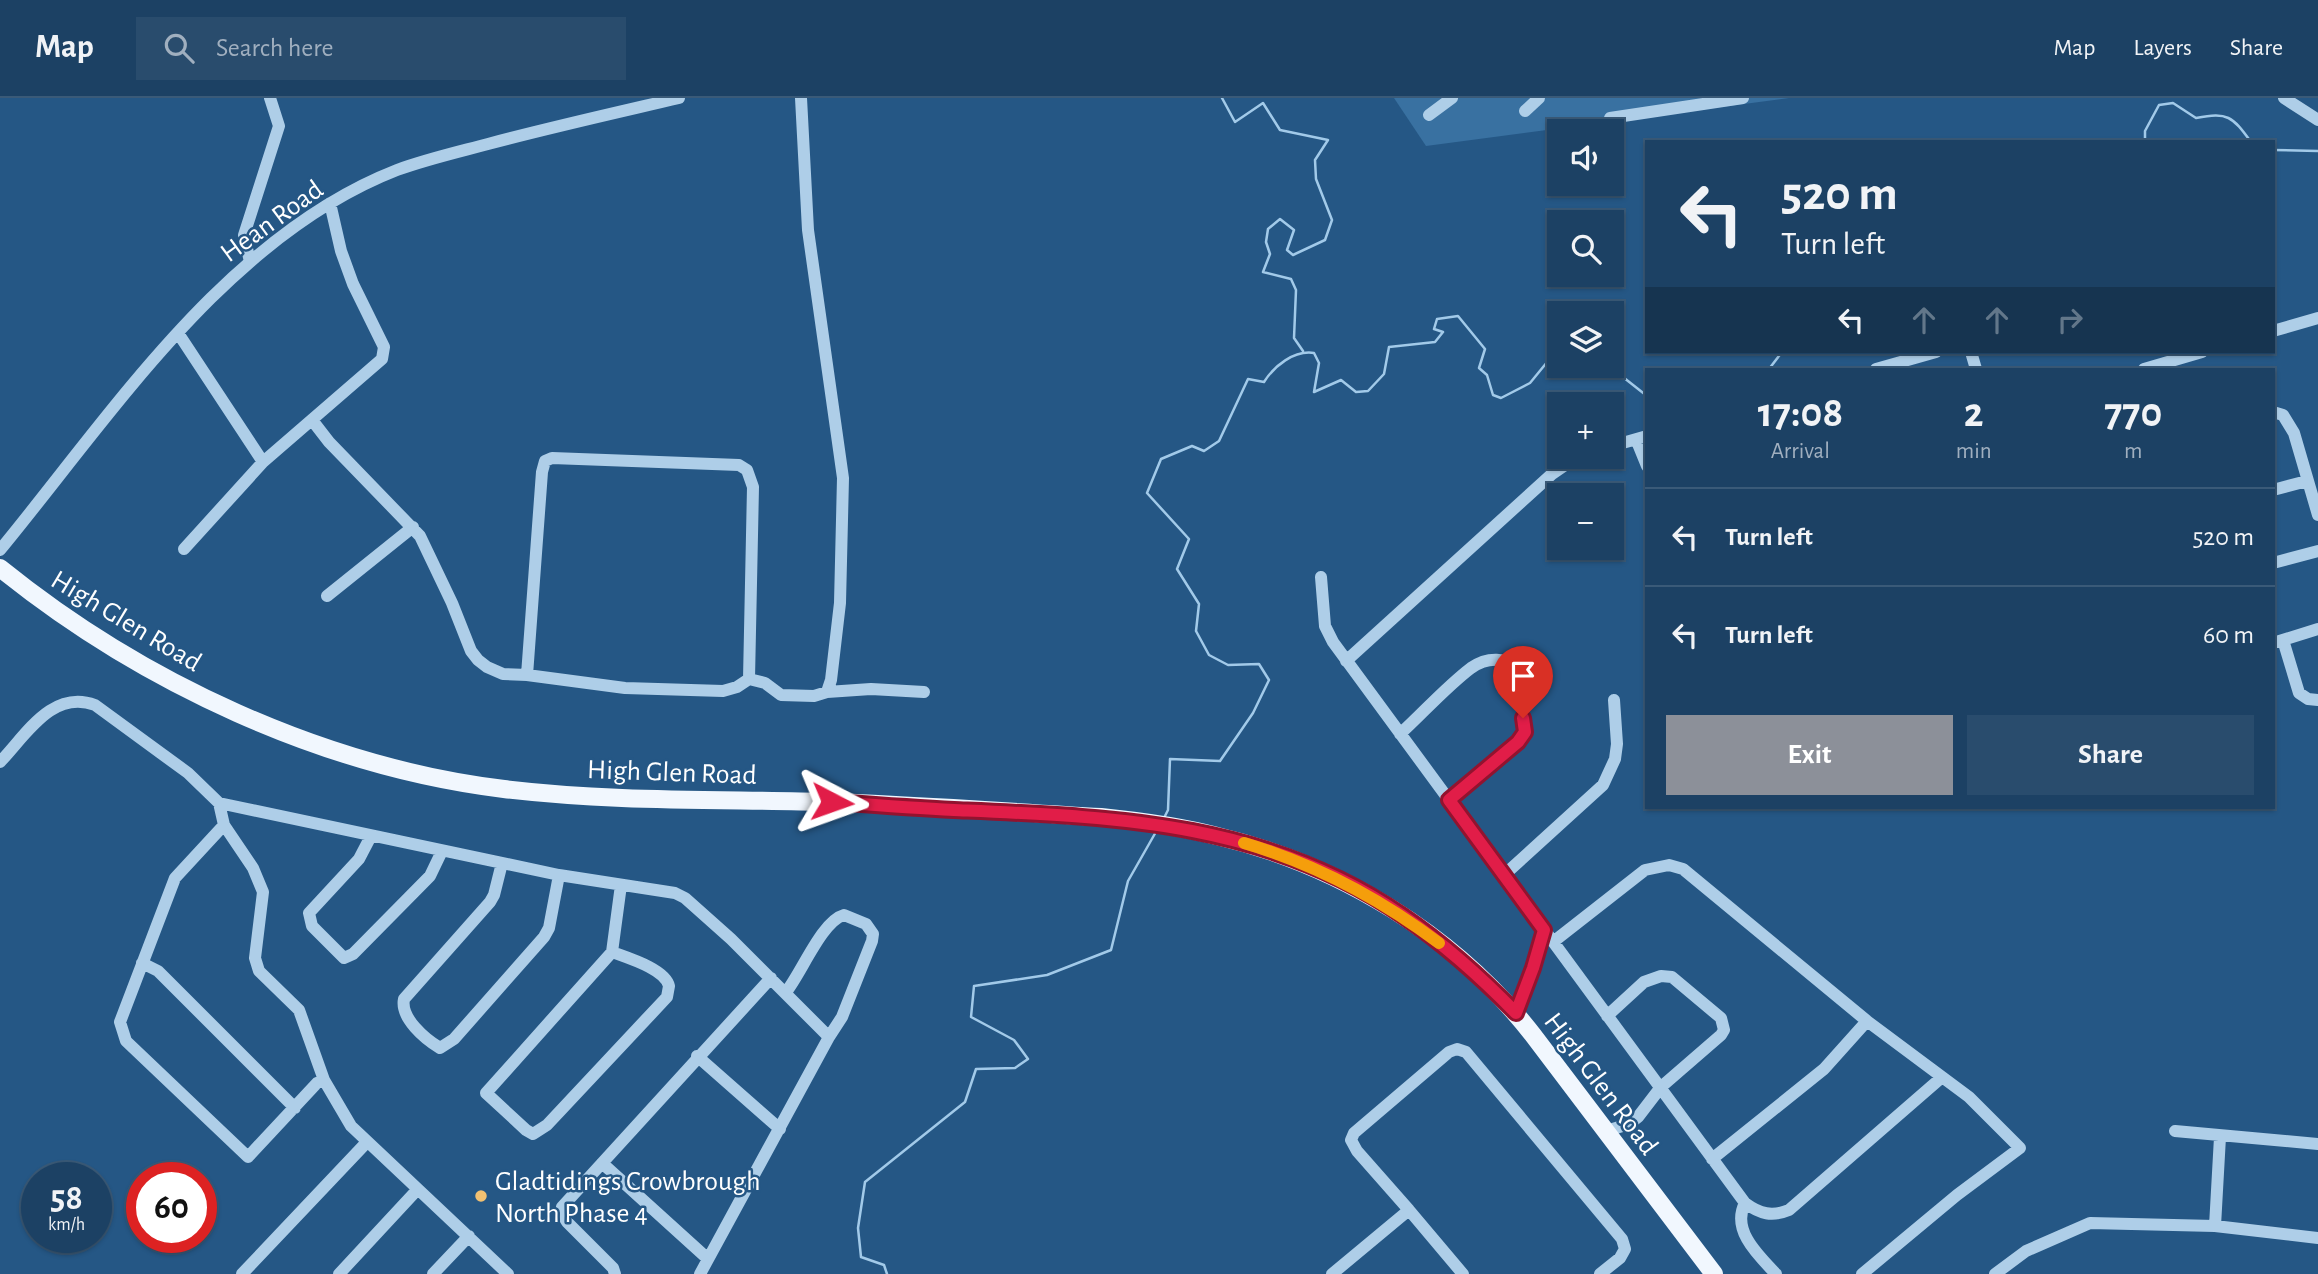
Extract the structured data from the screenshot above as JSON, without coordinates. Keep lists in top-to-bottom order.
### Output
{
  "streets": {
    "main road": ["High Glen Road"],
    "street": ["Hean Road"]
  },
  "places": ["Gladtidings Crowbrough North Phase 4"],
  "page": {
    "header": "Map",
    "search": "Search here",
    "nav": ["Map", "Layers", "Share"],
    "map_buttons": ["+", "−"],
    "turn": ["520 m", "Turn left"],
    "eta": [
      "17:08",
      "Arrival",
      "2",
      "min",
      "770",
      "m"
    ],
    "list": [
      {
        "name": "Turn left",
        "value": "520 m"
      },
      {
        "name": "Turn left",
        "value": "60 m"
      }
    ],
    "buttons": ["Exit", "Share"],
    "speed": "58 km/h",
    "limit": "60"
  }
}
